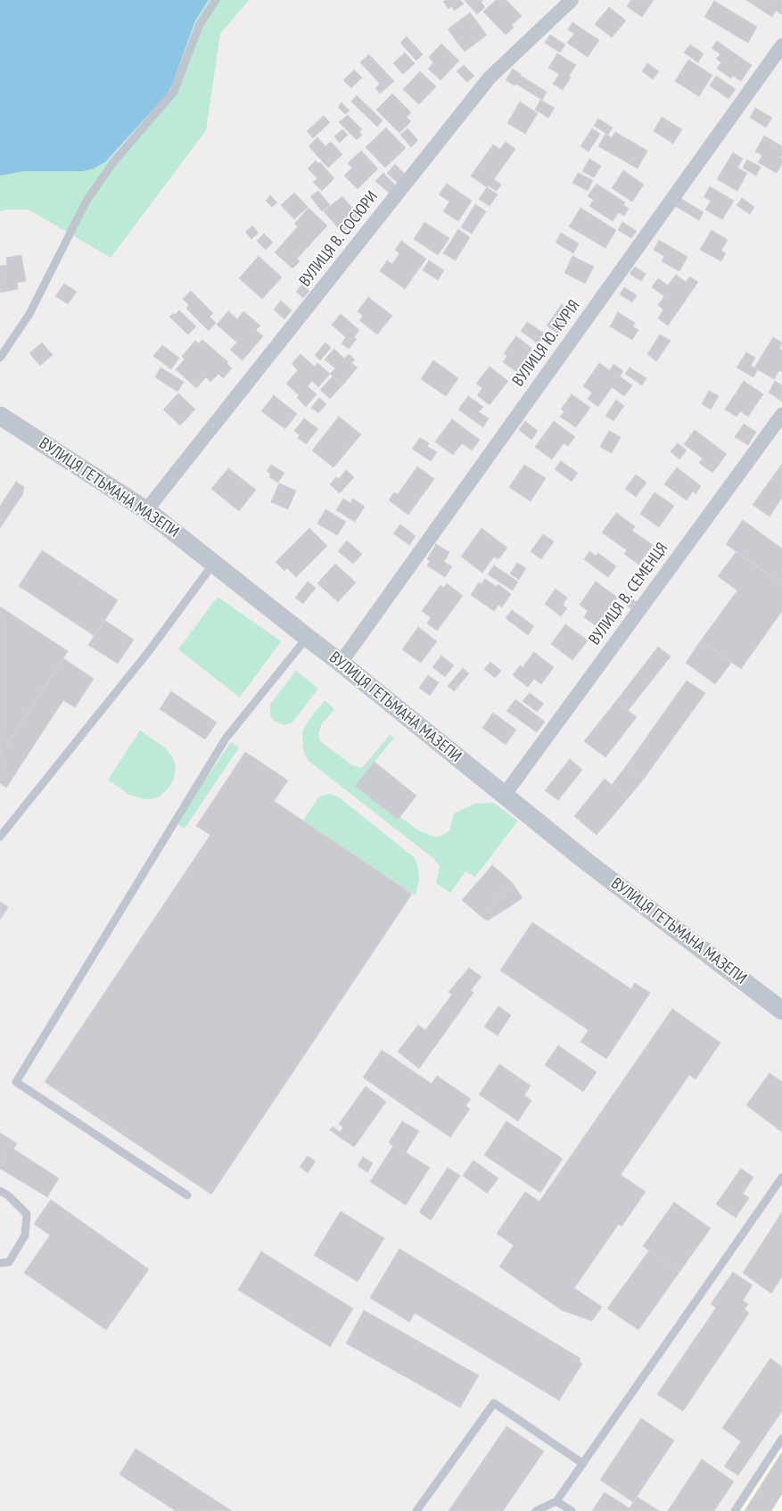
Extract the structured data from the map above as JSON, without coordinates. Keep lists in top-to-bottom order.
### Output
{
  "streets": {
    "street": [
      "ВУЛИЦЯ В. СОСЮРИ",
      "ВУЛИЦЯ Ю. КУРІЯ",
      "ВУЛИЦЯ ГЕТЬМАНА МАЗЕПИ",
      "ВУЛИЦЯ В. СЕМЕНЦЯ"
    ]
  },
  "crossings": [
    ["ВУЛИЦЯ В. СОСЮРИ", "ВУЛИЦЯ ГЕТЬМАНА МАЗЕПИ"],
    ["ВУЛИЦЯ Ю. КУРІЯ", "ВУЛИЦЯ ГЕТЬМАНА МАЗЕПИ"],
    ["ВУЛИЦЯ ГЕТЬМАНА МАЗЕПИ", "ВУЛИЦЯ В. СЕМЕНЦЯ"]
  ]
}
